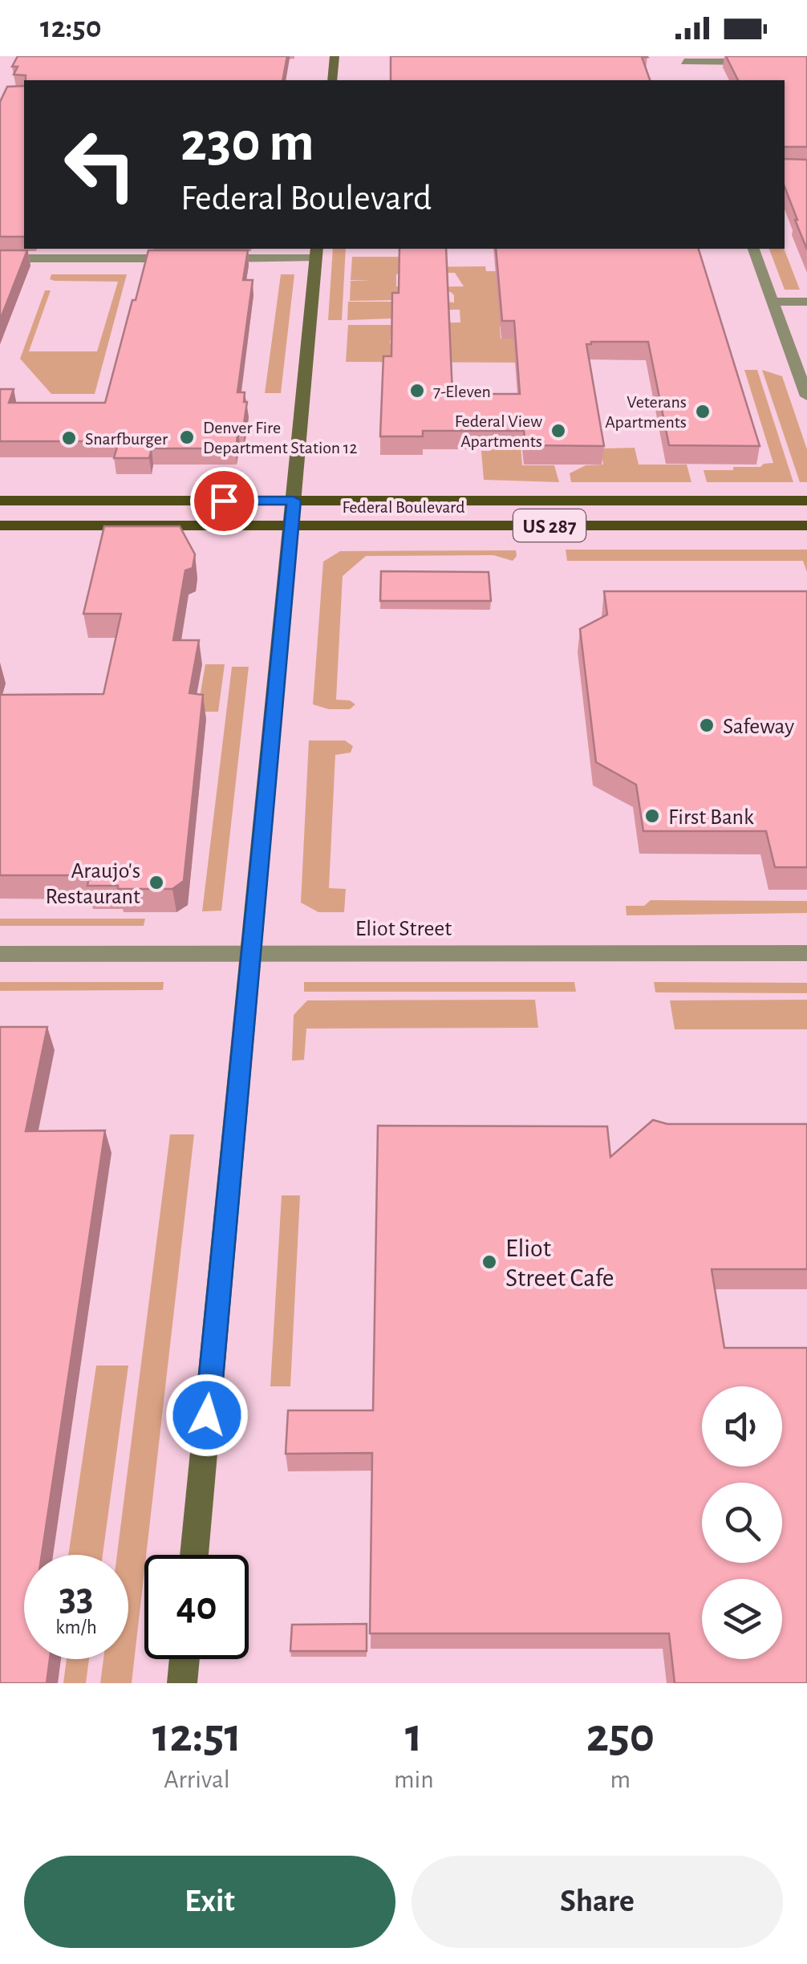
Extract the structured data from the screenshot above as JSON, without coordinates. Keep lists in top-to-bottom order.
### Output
{
  "streets": {
    "main road": ["Federal Boulevard", "US 287"],
    "street": ["Eliot Street"]
  },
  "places": [
    "7-Eleven",
    "Veterans Apartments",
    "Federal View Apartments",
    "Denver Fire Department Station 12",
    "Snarfburger",
    "Safeway",
    "First Bank",
    "Araujo's Restaurant",
    "Eliot Street Cafe"
  ],
  "page": {
    "status": "12:50",
    "turn": ["230 m", "Federal Boulevard"],
    "speed": "33 km/h",
    "limit": "40",
    "eta": [
      "12:51",
      "Arrival",
      "1",
      "min",
      "250",
      "m"
    ],
    "buttons": ["Exit", "Share"]
  }
}
